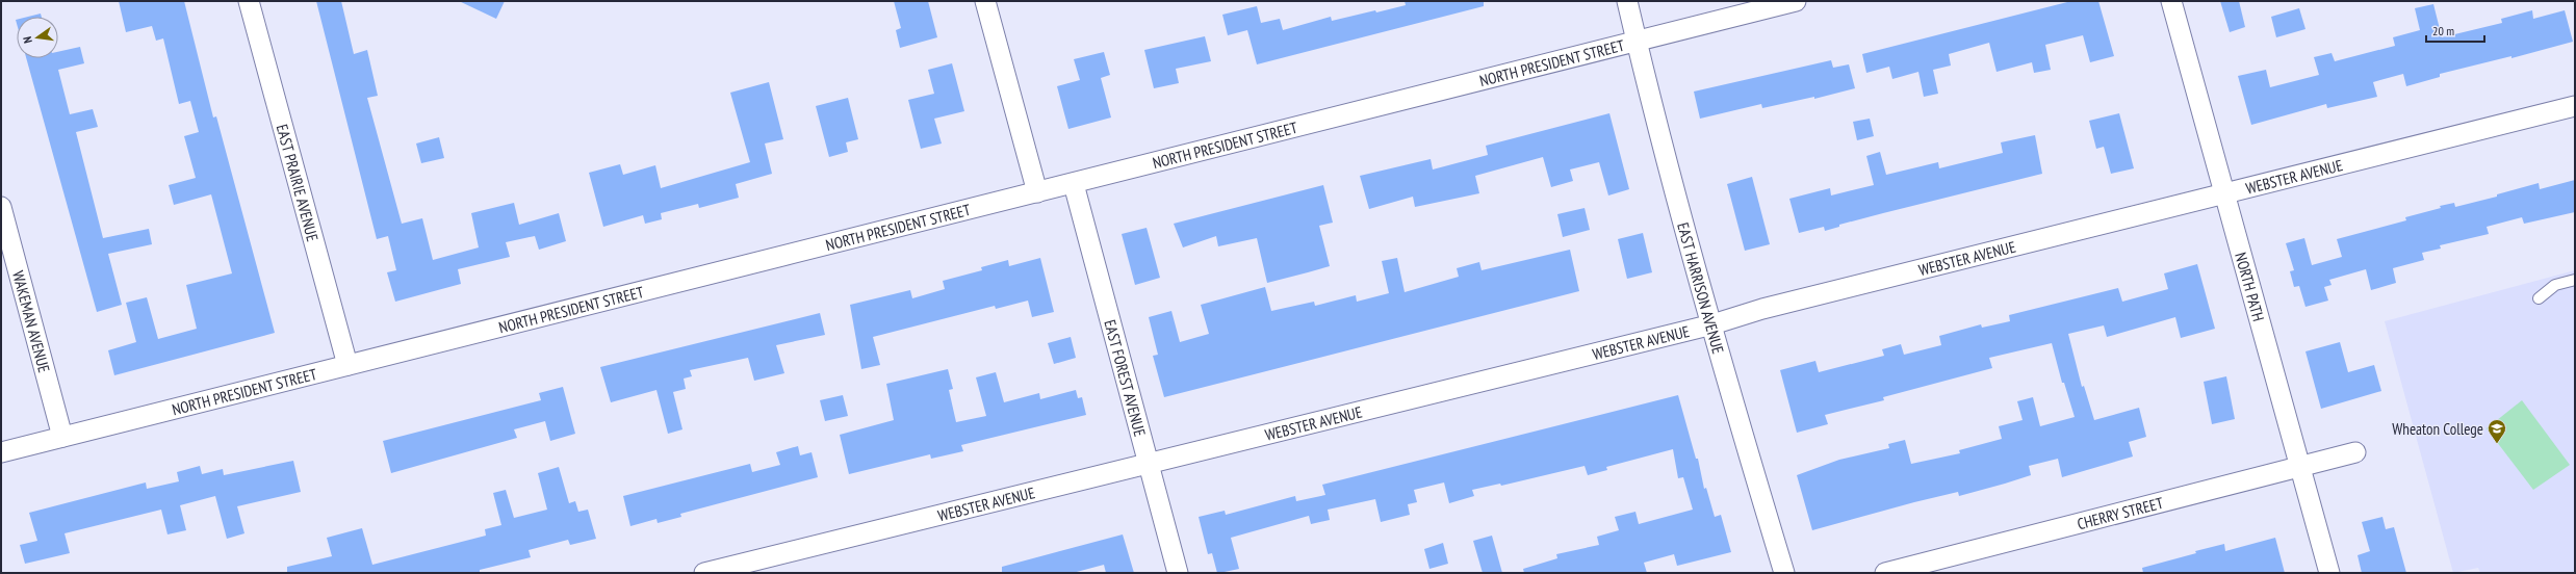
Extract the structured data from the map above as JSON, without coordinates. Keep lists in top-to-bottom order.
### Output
{
  "streets": {
    "street": [
      "NORTH PRESIDENT STREET",
      "WEBSTER AVENUE",
      "EAST PRAIRIE AVENUE",
      "NORTH PATH",
      "EAST HARRISON AVENUE",
      "WAKEMAN AVENUE",
      "EAST FOREST AVENUE",
      "CHERRY STREET"
    ]
  },
  "crossings": [
    ["NORTH PRESIDENT STREET", "EAST PRAIRIE AVENUE"],
    ["NORTH PRESIDENT STREET", "EAST HARRISON AVENUE"],
    ["NORTH PRESIDENT STREET", "WAKEMAN AVENUE"],
    ["NORTH PRESIDENT STREET", "EAST FOREST AVENUE"],
    ["WEBSTER AVENUE", "NORTH PATH"],
    ["WEBSTER AVENUE", "EAST HARRISON AVENUE"],
    ["WEBSTER AVENUE", "EAST FOREST AVENUE"],
    ["NORTH PATH", "CHERRY STREET"]
  ],
  "places": {
    "school or university": ["Wheaton College"]
  },
  "scale_bar": "20 m",
  "north": "left"
}
